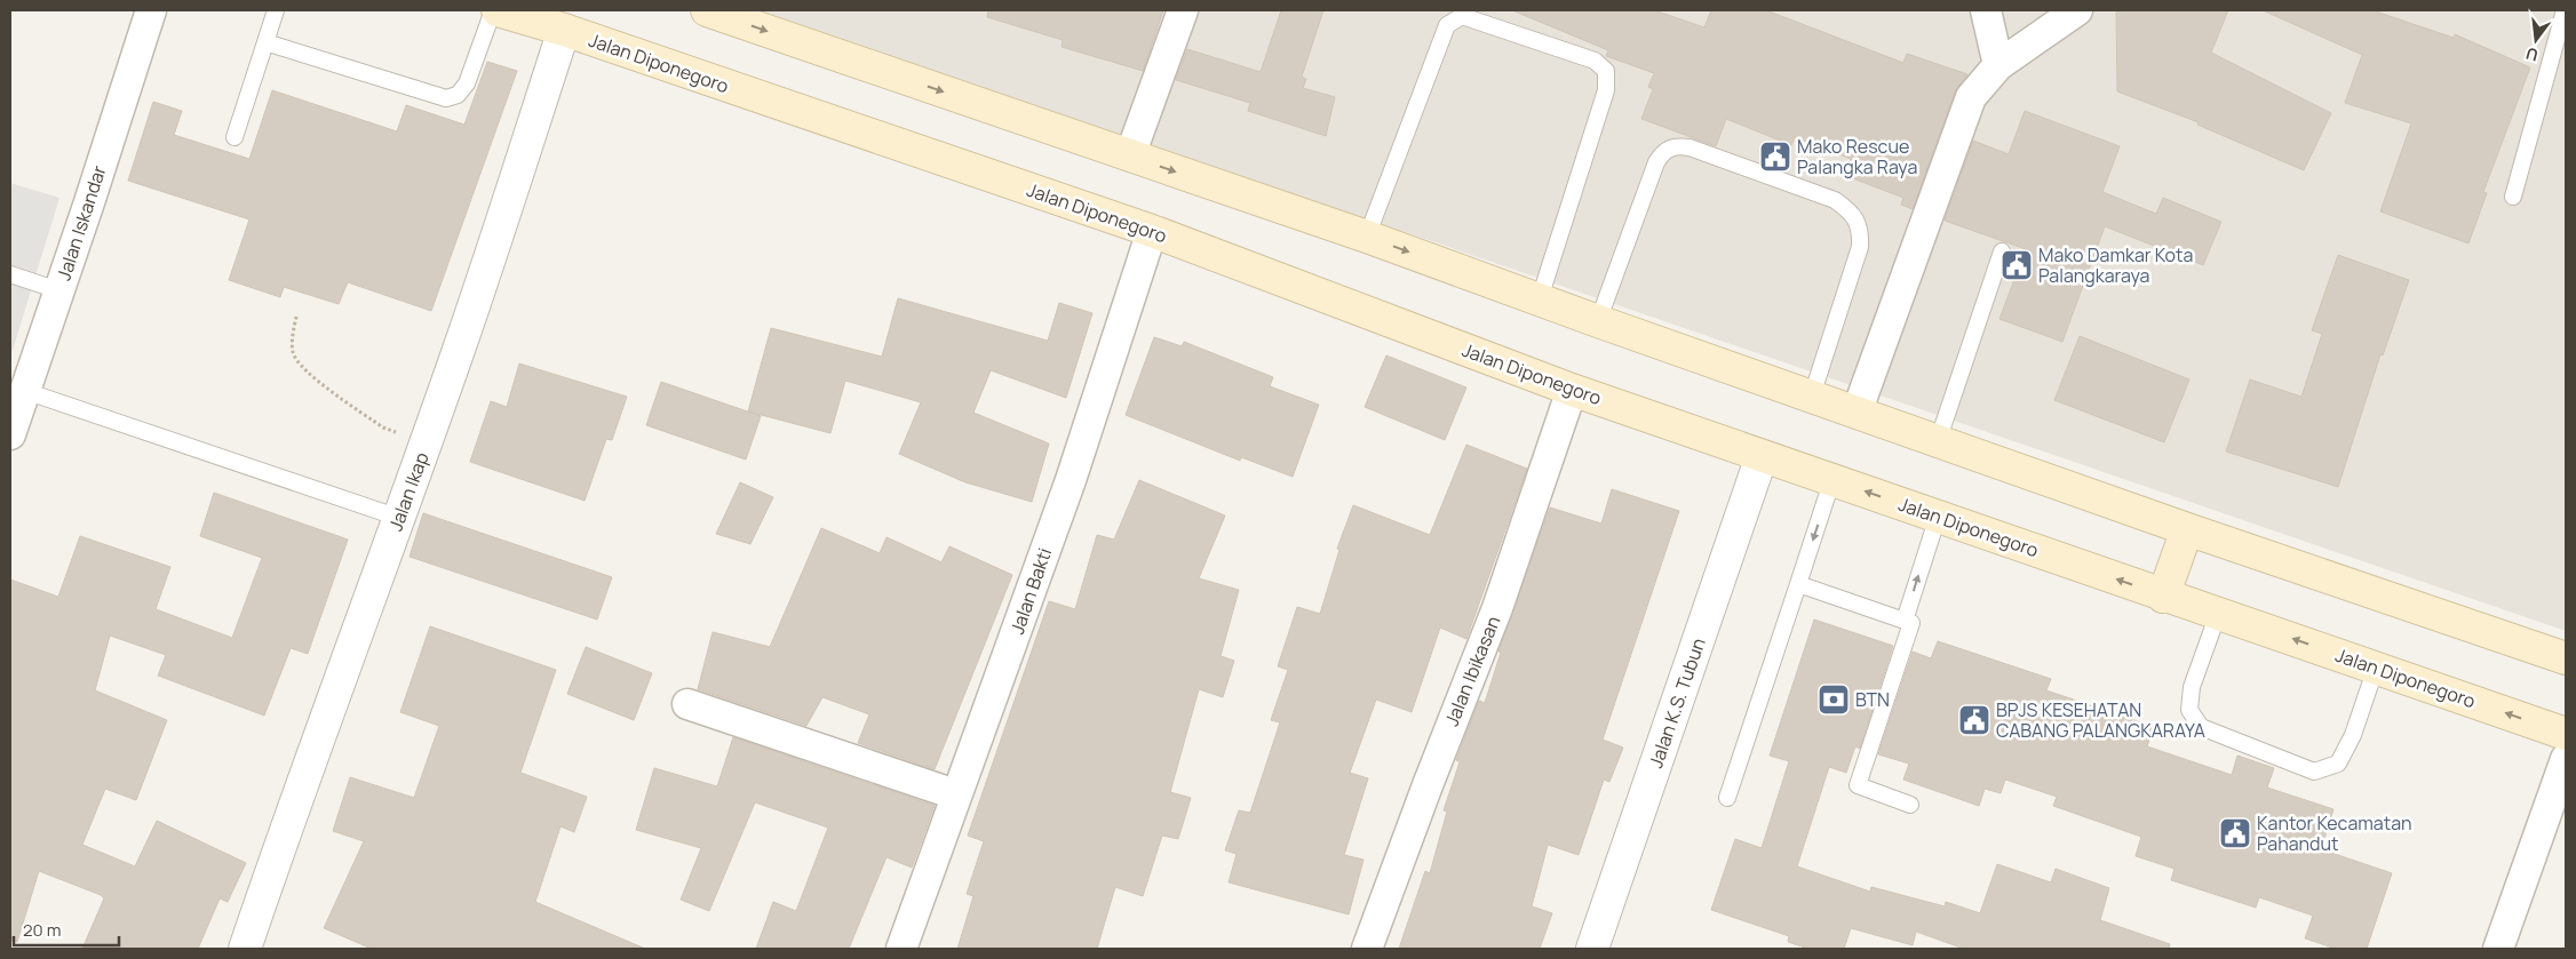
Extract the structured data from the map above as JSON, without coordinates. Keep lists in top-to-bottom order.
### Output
{
  "streets": {
    "main road": ["Jalan Diponegoro"],
    "street": [
      "Jalan Iskandar",
      "Jalan Ikap",
      "Jalan Bakti",
      "Jalan Ibikasan",
      "Jalan K.S. Tubun"
    ]
  },
  "crossings": [
    ["Jalan Diponegoro", "Jalan Ikap"],
    ["Jalan Diponegoro", "Jalan Bakti"],
    ["Jalan Diponegoro", "Jalan Ibikasan"],
    ["Jalan Diponegoro", "Jalan K.S. Tubun"]
  ],
  "places": {
    "public building": [
      "Mako Rescue Palangka Raya",
      "Mako Damkar Kota Palangkaraya",
      "BPJS KESEHATAN CABANG PALANGKARAYA",
      "Kantor Kecamatan Pahandut"
    ],
    "bank": ["BTN"]
  },
  "scale_bar": "20 m",
  "north": "bottom"
}
